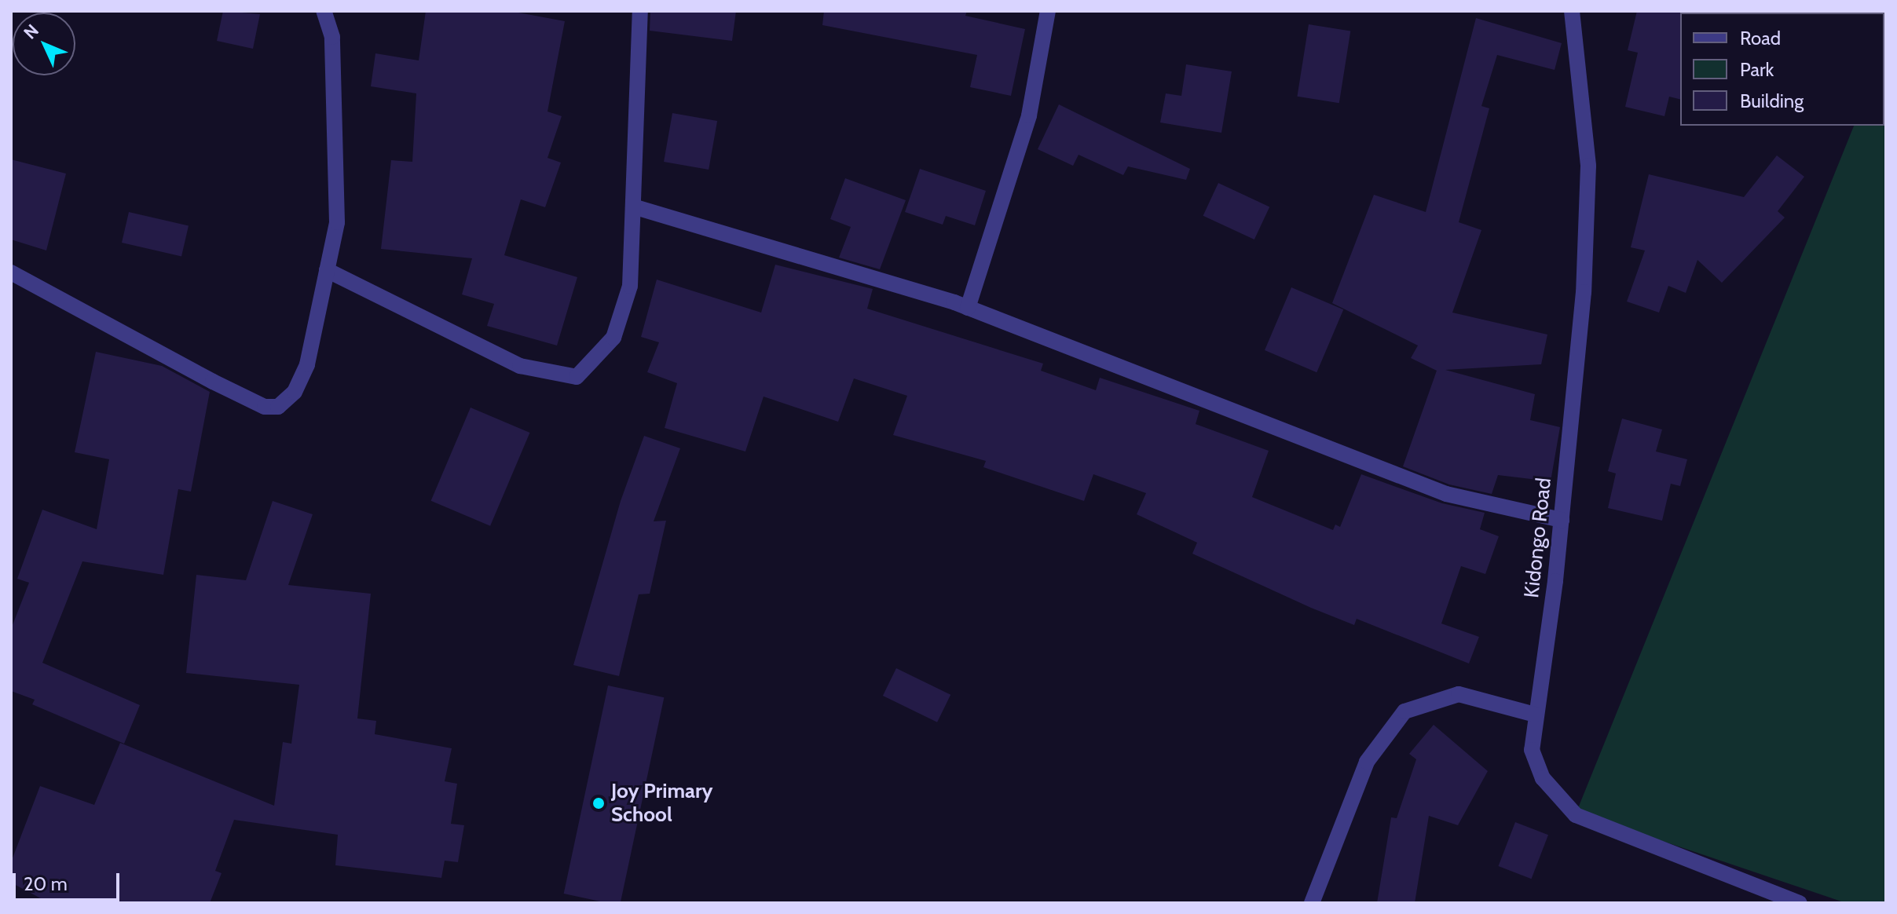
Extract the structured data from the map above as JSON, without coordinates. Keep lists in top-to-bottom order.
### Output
{
  "streets": {
    "street": ["Kidongo Road"]
  },
  "places": ["Joy Primary School"],
  "legend": ["Road", "Park", "Building"],
  "scale_bar": "20 m",
  "north": "top left"
}
